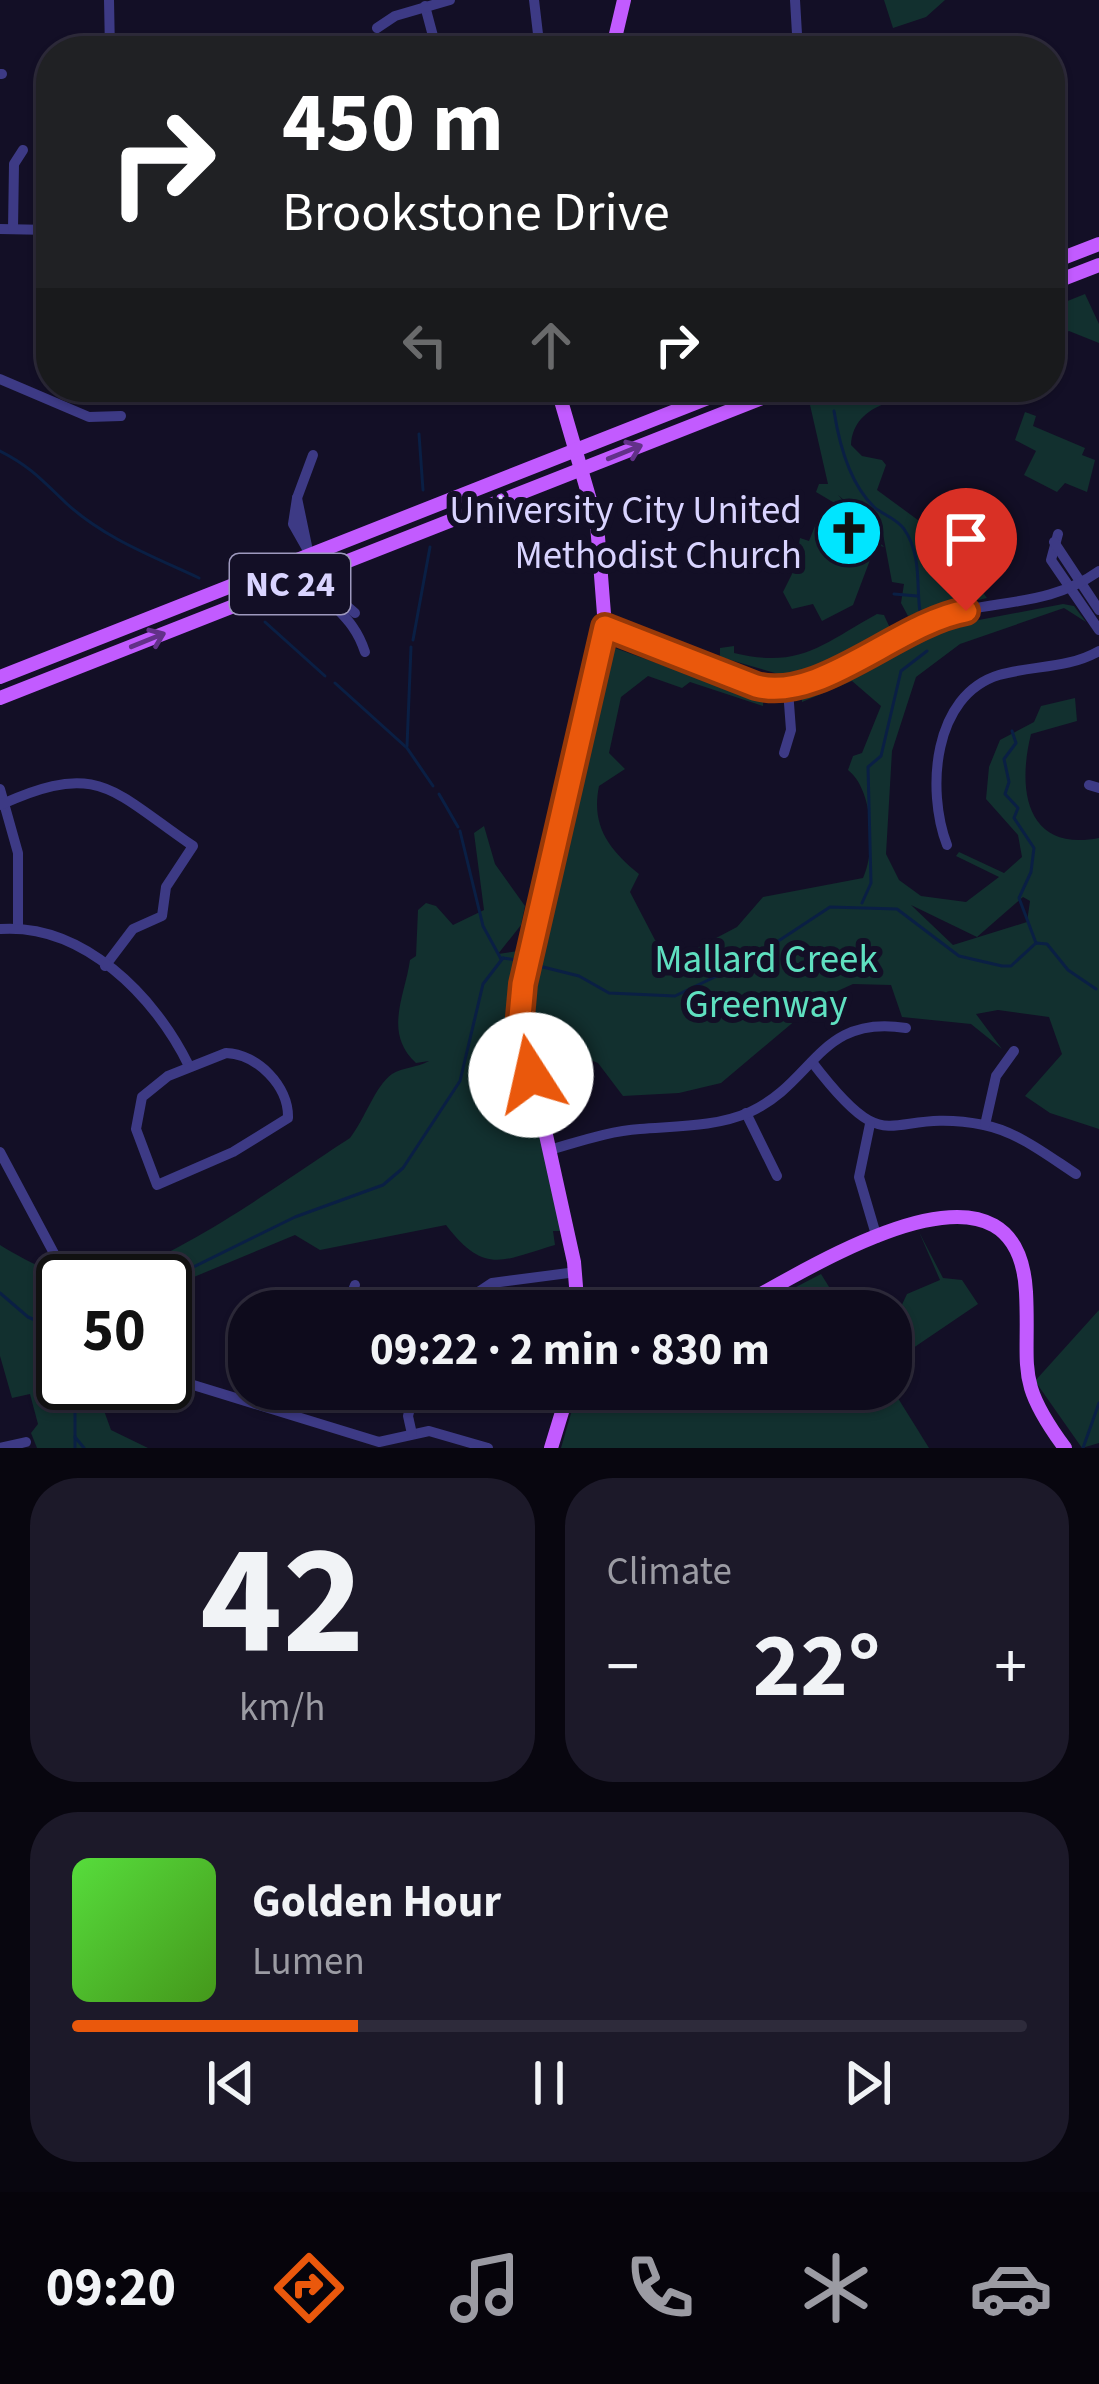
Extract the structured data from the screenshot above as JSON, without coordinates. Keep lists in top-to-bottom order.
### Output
{
  "streets": {
    "main road": ["NC 24"]
  },
  "parks": ["Mallard Creek Greenway"],
  "places": {
    "church": ["University City United Methodist Church"]
  },
  "page": {
    "turn": ["450 m", "Brookstone Drive"],
    "limit": "50",
    "trip": "09:22 · 2 min · 830 m",
    "tile": [
      ["42", "km/h"],
      "Climate"
    ],
    "heat": ["−", "22°", "+"],
    "song": ["Golden Hour", "Lumen"],
    "tabs": "09:20"
  }
}
